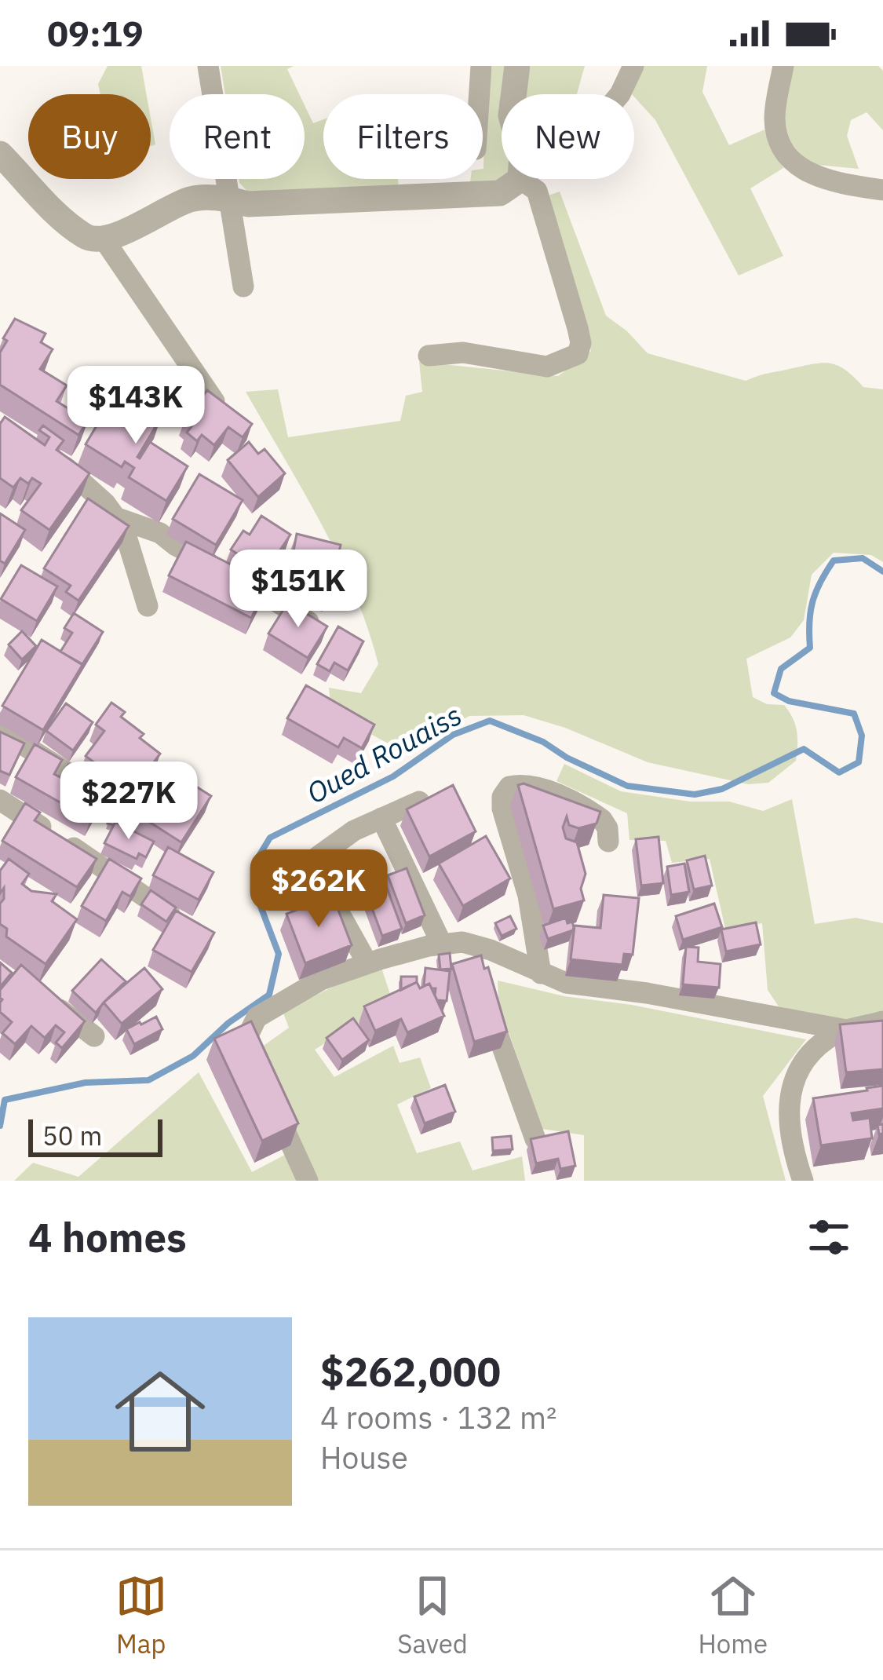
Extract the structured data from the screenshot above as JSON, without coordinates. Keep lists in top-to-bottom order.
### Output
{
  "water": ["Oued Rouaiss"],
  "scale_bar": "50 m",
  "page": {
    "status": "09:19",
    "chip": [
      "Buy",
      "Rent",
      "Filters",
      "New"
    ],
    "price": [
      "$143K",
      "$151K",
      "$227K",
      "$262K"
    ],
    "scale": "50 m",
    "heading": "4 homes",
    "list": [
      {
        "name": "$262,000",
        "note": "4 rooms · 132 m² · House"
      }
    ],
    "tabs": ["Map", "Saved", "Home"]
  }
}
